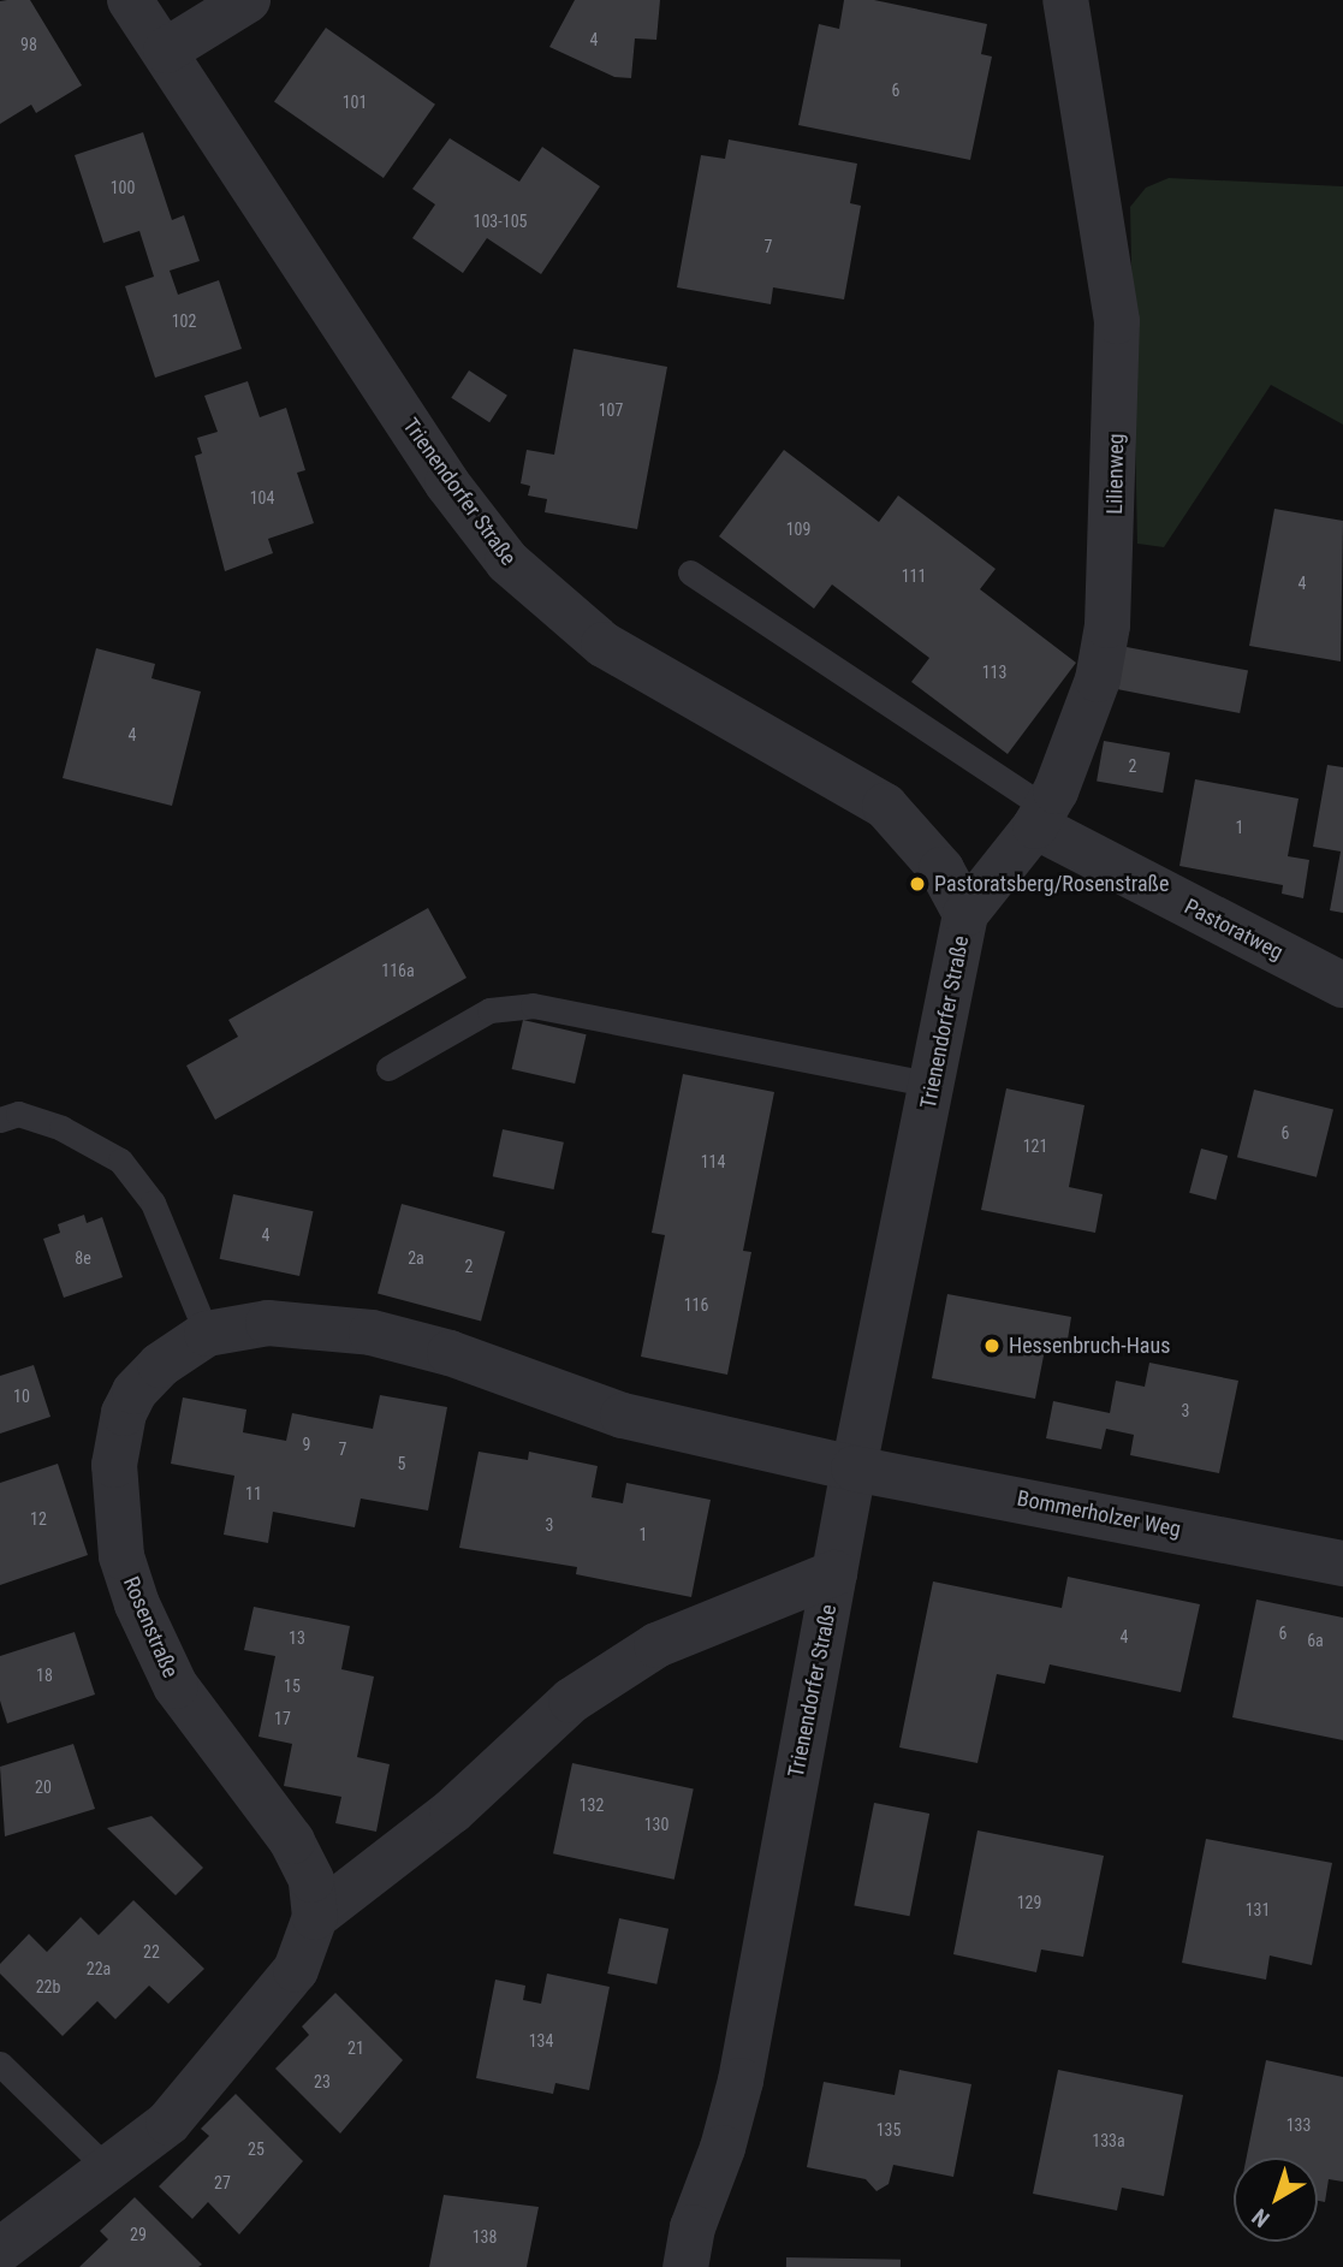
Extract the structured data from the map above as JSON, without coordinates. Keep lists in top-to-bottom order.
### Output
{
  "streets": {
    "street": [
      "Lilienweg",
      "Trienendorfer Straße",
      "Pastoratweg",
      "Bommerholzer Weg",
      "Rosenstraße"
    ]
  },
  "crossings": [
    ["Lilienweg", "Trienendorfer Straße"],
    ["Lilienweg", "Pastoratweg"],
    ["Trienendorfer Straße", "Bommerholzer Weg"],
    ["Trienendorfer Straße", "Rosenstraße"],
    ["Bommerholzer Weg", "Rosenstraße"]
  ],
  "places": ["Pastoratsberg/Rosenstraße", "Hessenbruch-Haus"],
  "house_numbers": [
    "4",
    "98",
    "6",
    "101",
    "100",
    "103-105",
    "7",
    "102",
    "107",
    "104",
    "109",
    "111",
    "4",
    "113",
    "4",
    "2",
    "1",
    "116a",
    "6",
    "121",
    "114",
    "4",
    "8e",
    "2a",
    "2",
    "116",
    "10",
    "3",
    "9",
    "7",
    "5",
    "11",
    "12",
    "3",
    "1",
    "6",
    "4",
    "13",
    "6a",
    "18",
    "15",
    "17",
    "20",
    "132",
    "130",
    "129",
    "131",
    "22",
    "22a",
    "22b",
    "134",
    "21",
    "23",
    "133",
    "135",
    "133a",
    "25",
    "27",
    "29",
    "138"
  ],
  "north": "bottom left"
}
